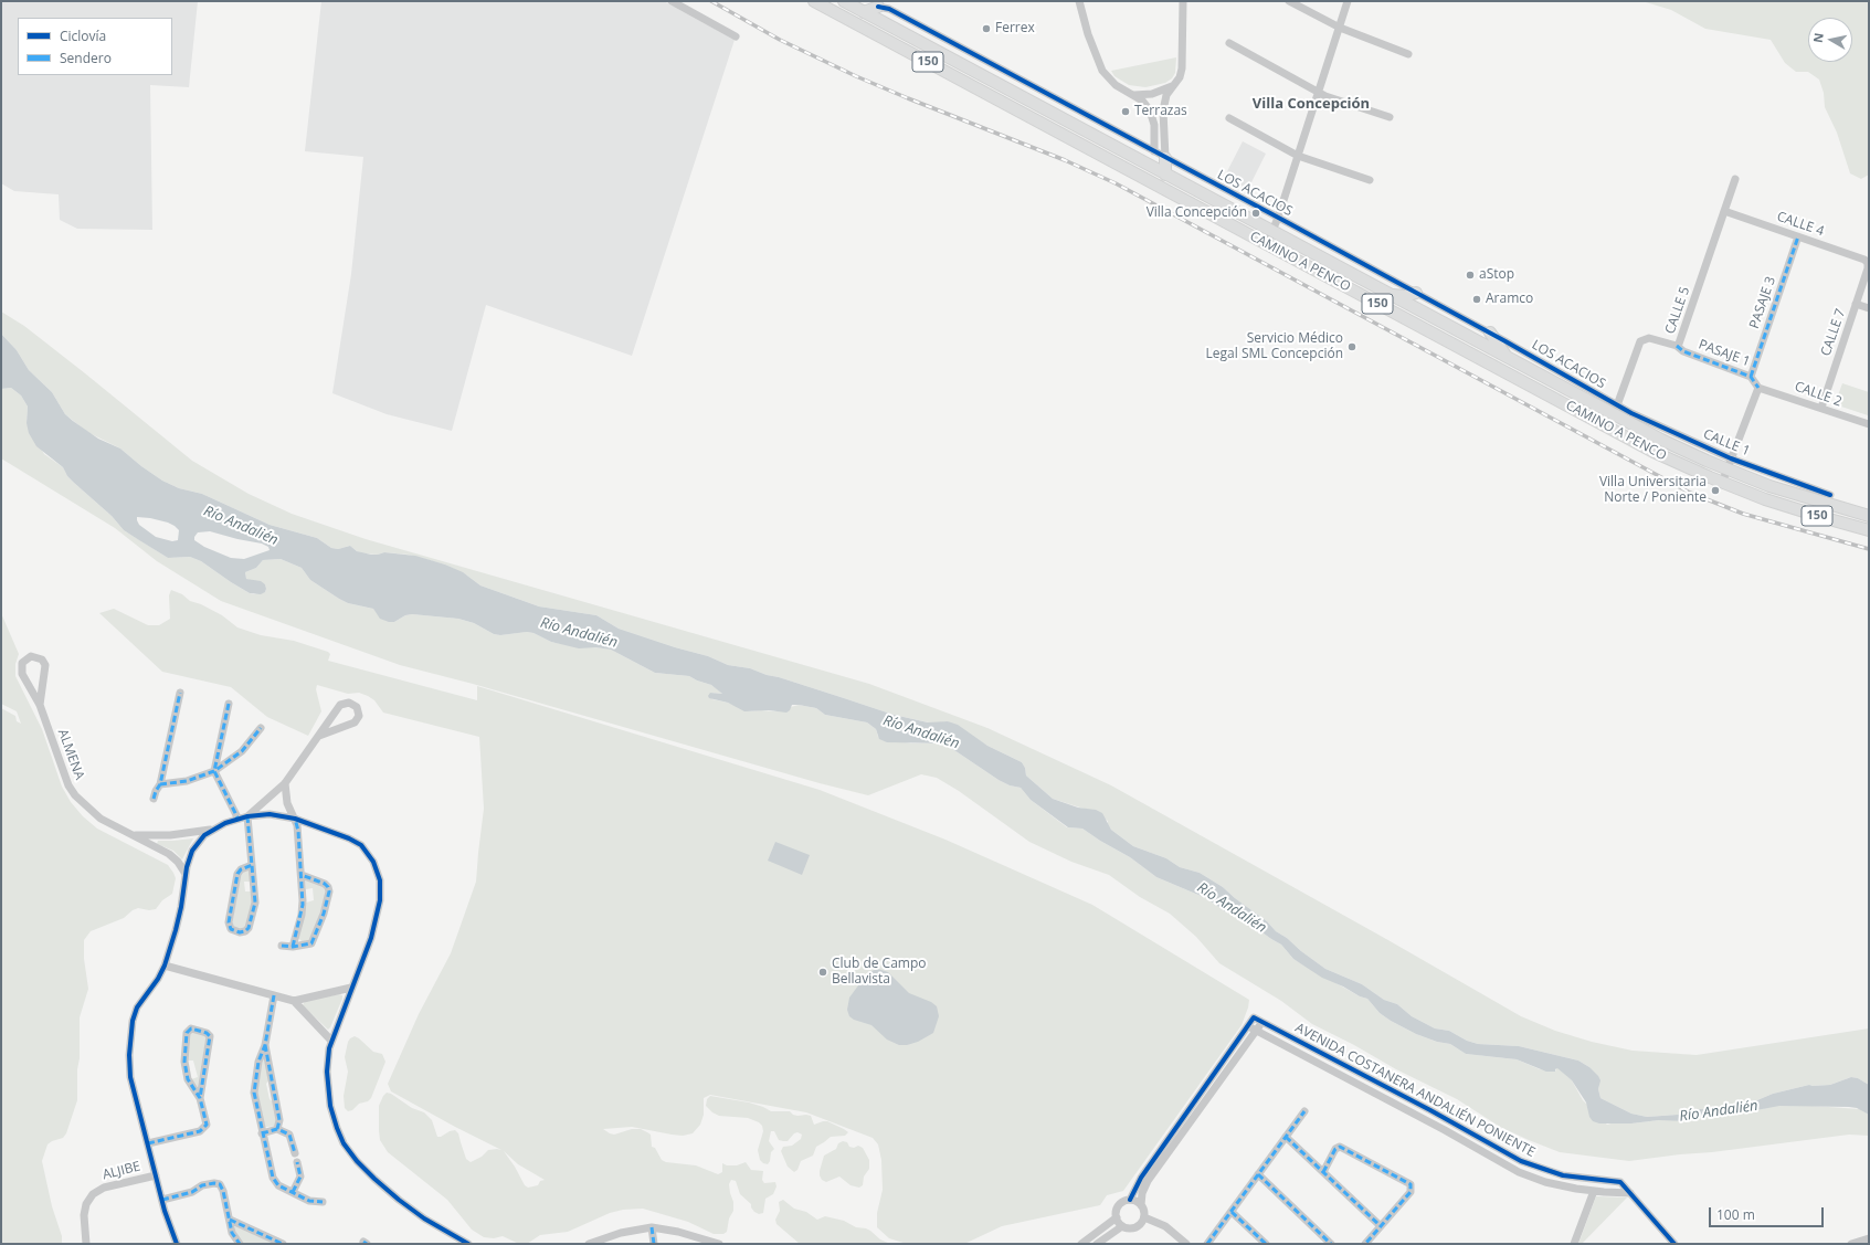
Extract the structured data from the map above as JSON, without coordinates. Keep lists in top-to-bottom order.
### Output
{
  "streets": {
    "highway": ["150", "CAMINO A PENCO"],
    "street": [
      "LOS ACACIOS",
      "CALLE 4",
      "PASAJE 3",
      "CALLE 5",
      "CALLE 7",
      "PASAJE 1",
      "CALLE 2",
      "CALLE 1",
      "ALMENA",
      "AVENIDA COSTANERA ANDALIÉN PONIENTE",
      "ALJIBE"
    ]
  },
  "crossings": [
    ["LOS ACACIOS", "CALLE 5"],
    ["LOS ACACIOS", "CALLE 1"],
    ["CALLE 4", "PASAJE 3"],
    ["CALLE 4", "CALLE 5"],
    ["CALLE 4", "CALLE 7"],
    ["PASAJE 3", "PASAJE 1"],
    ["CALLE 5", "PASAJE 1"],
    ["CALLE 5", "CALLE 1"],
    ["CALLE 7", "CALLE 2"],
    ["PASAJE 1", "CALLE 2"]
  ],
  "districts": ["Villa Concepción"],
  "water": ["Río Andalién"],
  "places": [
    "Ferrex",
    "Terrazas",
    "Villa Concepción",
    "aStop",
    "Aramco",
    "Servicio Médico Legal SML Concepción",
    "Villa Universitaria Norte / Poniente",
    "Club de Campo Bellavista"
  ],
  "legend": ["Ciclovía", "Sendero"],
  "scale_bar": "100 m",
  "north": "left"
}
